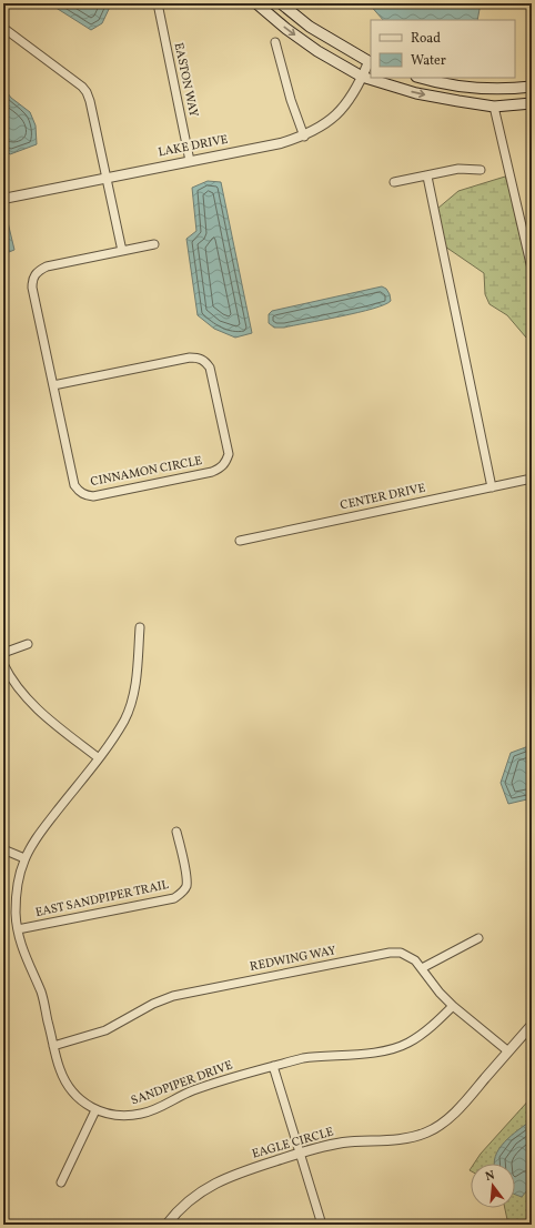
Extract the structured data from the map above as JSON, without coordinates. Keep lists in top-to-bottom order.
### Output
{
  "streets": {
    "street": [
      "EASTON WAY",
      "LAKE DRIVE",
      "CINNAMON CIRCLE",
      "CENTER DRIVE",
      "EAST SANDPIPER TRAIL",
      "REDWING WAY",
      "SANDPIPER DRIVE",
      "EAGLE CIRCLE"
    ]
  },
  "crossings": [
    ["EASTON WAY", "LAKE DRIVE"],
    ["EAST SANDPIPER TRAIL", "SANDPIPER DRIVE"],
    ["REDWING WAY", "SANDPIPER DRIVE"],
    ["REDWING WAY", "EAGLE CIRCLE"]
  ],
  "legend": ["Road", "Water"],
  "north": "top"
}
